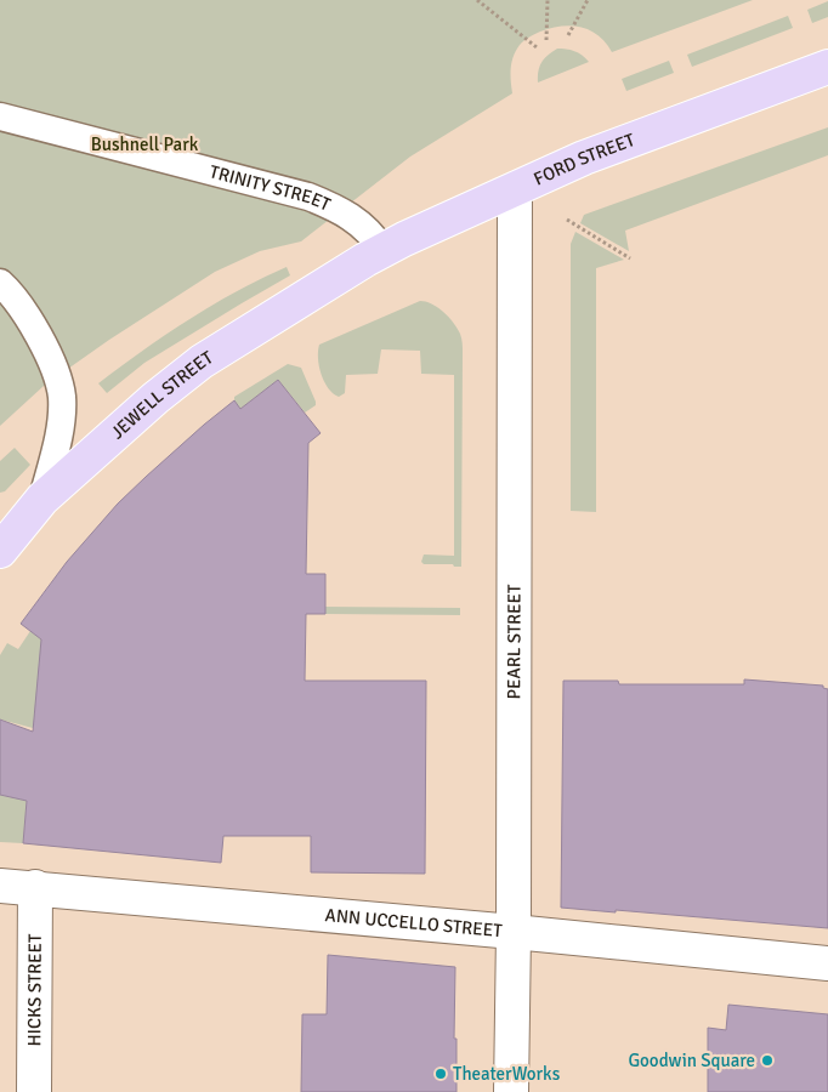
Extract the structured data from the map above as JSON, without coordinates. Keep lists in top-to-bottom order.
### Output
{
  "streets": {
    "main road": ["FORD STREET", "JEWELL STREET"],
    "street": [
      "TRINITY STREET",
      "PEARL STREET",
      "ANN UCCELLO STREET",
      "HICKS STREET"
    ]
  },
  "crossings": [
    ["FORD STREET", "TRINITY STREET"],
    ["FORD STREET", "JEWELL STREET"],
    ["FORD STREET", "PEARL STREET"],
    ["PEARL STREET", "ANN UCCELLO STREET"],
    ["ANN UCCELLO STREET", "HICKS STREET"]
  ],
  "parks": ["Bushnell Park"],
  "places": ["Goodwin Square", "TheaterWorks"]
}
